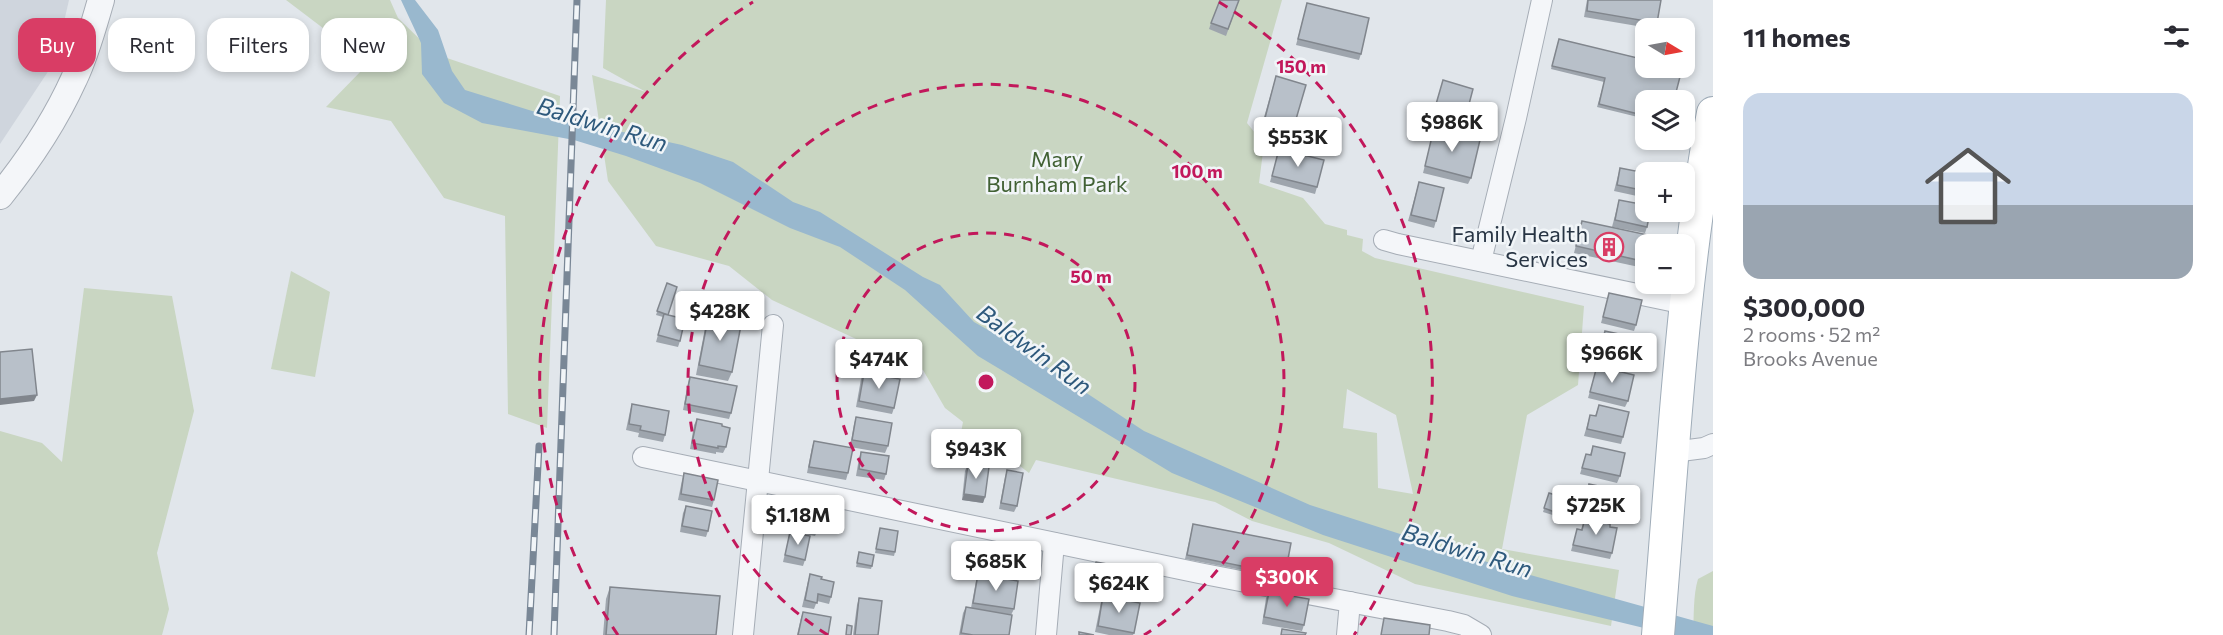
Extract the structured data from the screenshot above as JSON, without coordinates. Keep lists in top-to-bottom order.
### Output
{
  "water": ["Baldwin Run"],
  "parks": ["Mary Burnham Park"],
  "places": {
    "building": ["Family Health Services"]
  },
  "north": "right",
  "page": {
    "heading": "11 homes",
    "map_buttons": ["+", "−"],
    "chip": [
      "Buy",
      "Rent",
      "Filters",
      "New"
    ],
    "list": [
      {
        "name": "$300,000",
        "note": "2 rooms · 52 m² · Brooks Avenue"
      }
    ],
    "price": [
      "$986K",
      "$553K",
      "$428K",
      "$966K",
      "$474K",
      "$943K",
      "$725K",
      "$1.18M",
      "$685K",
      "$300K",
      "$624K"
    ]
  },
  "rings": ["150 m", "100 m", "50 m"]
}
